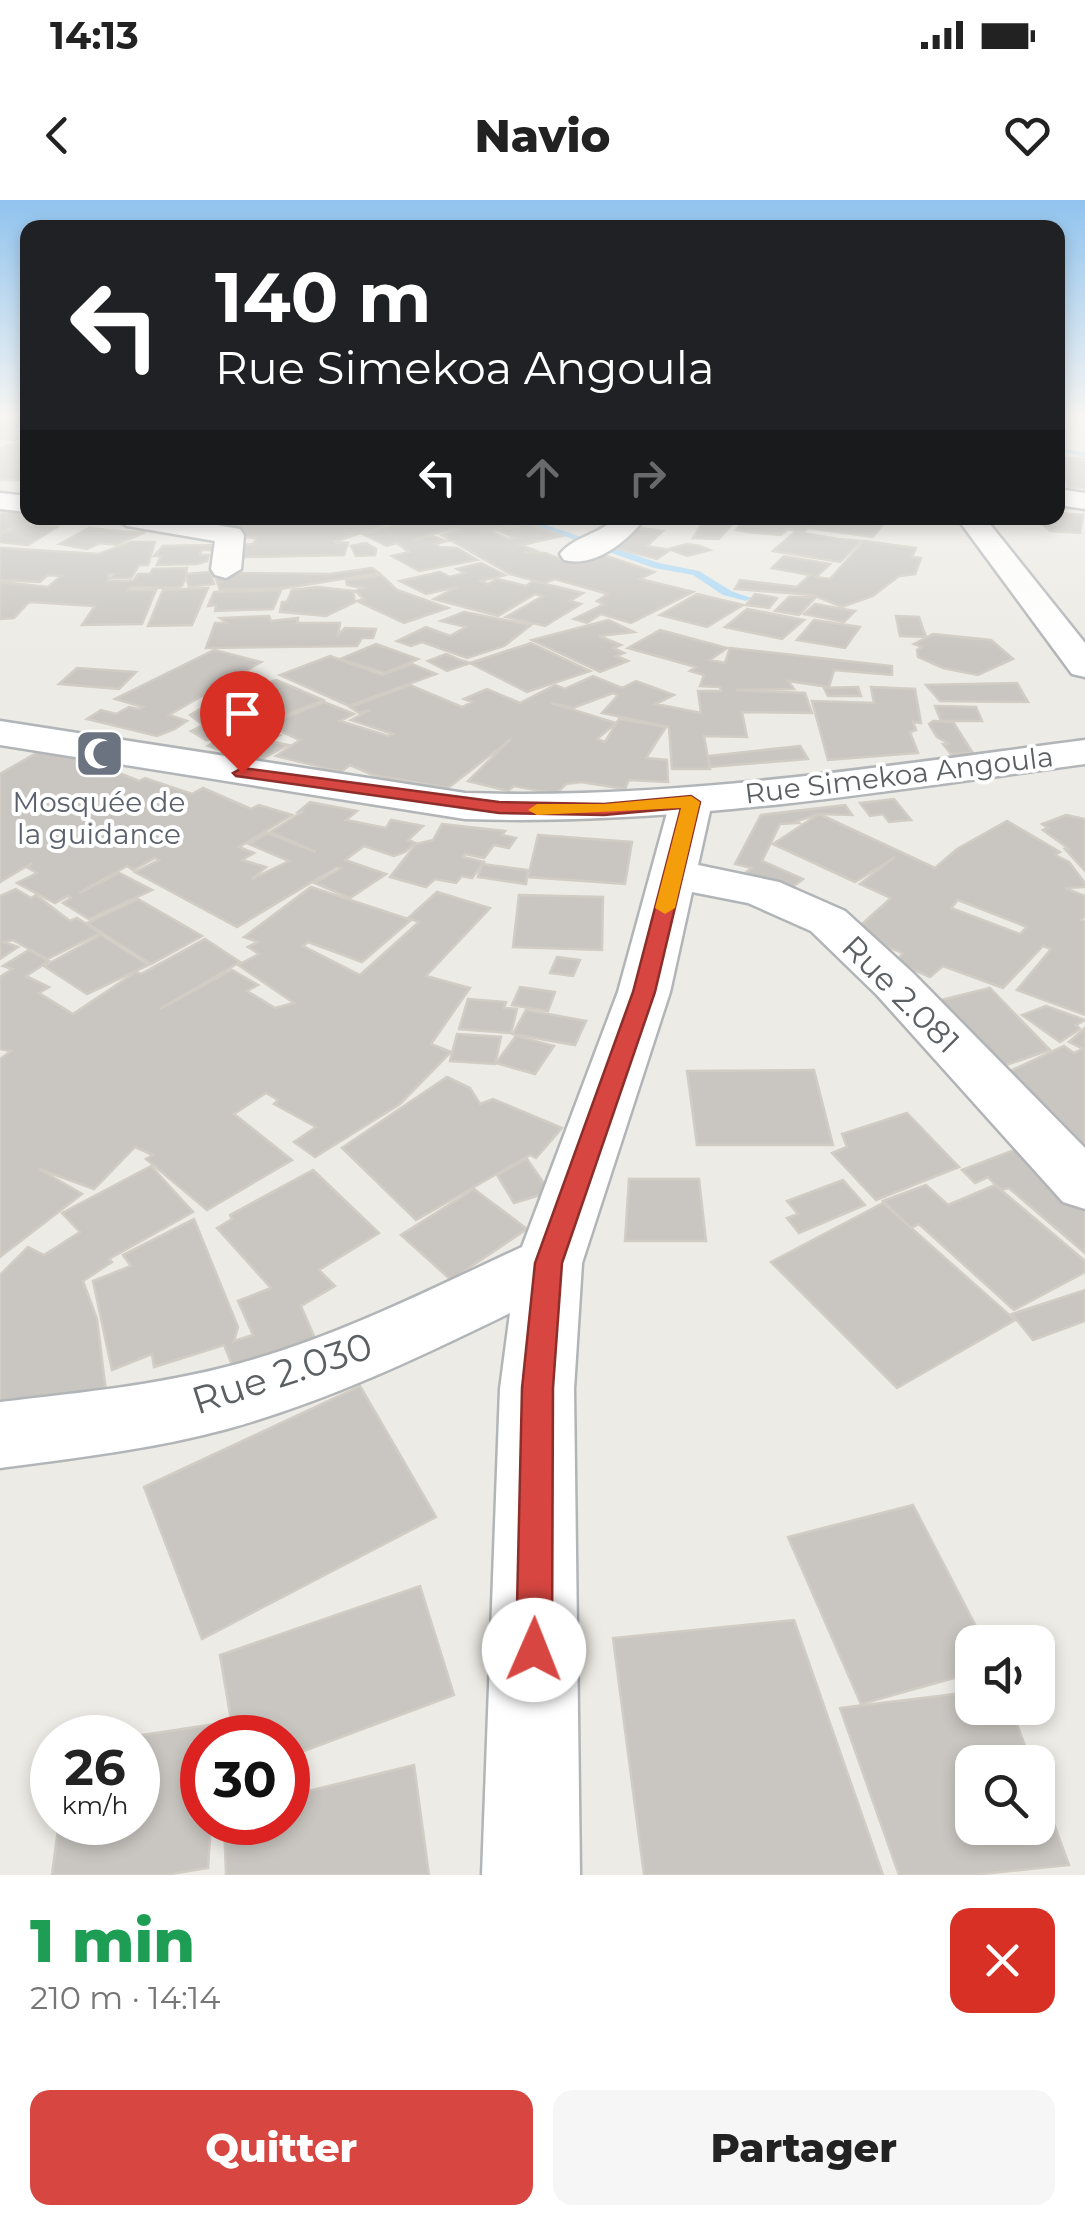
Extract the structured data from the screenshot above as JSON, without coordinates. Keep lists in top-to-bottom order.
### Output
{
  "streets": {
    "street": ["Rue Simekoa Angoula", "Rue 2.081", "Rue 2.030"]
  },
  "places": {
    "mosque": ["Mosquée de la guidance"]
  },
  "page": {
    "status": "14:13",
    "header": "Navio",
    "turn": ["140 m", "Rue Simekoa Angoula"],
    "speed": "26 km/h",
    "limit": "30",
    "heading": ["1 min", "210 m · 14:14"],
    "buttons": ["Quitter", "Partager"]
  }
}
